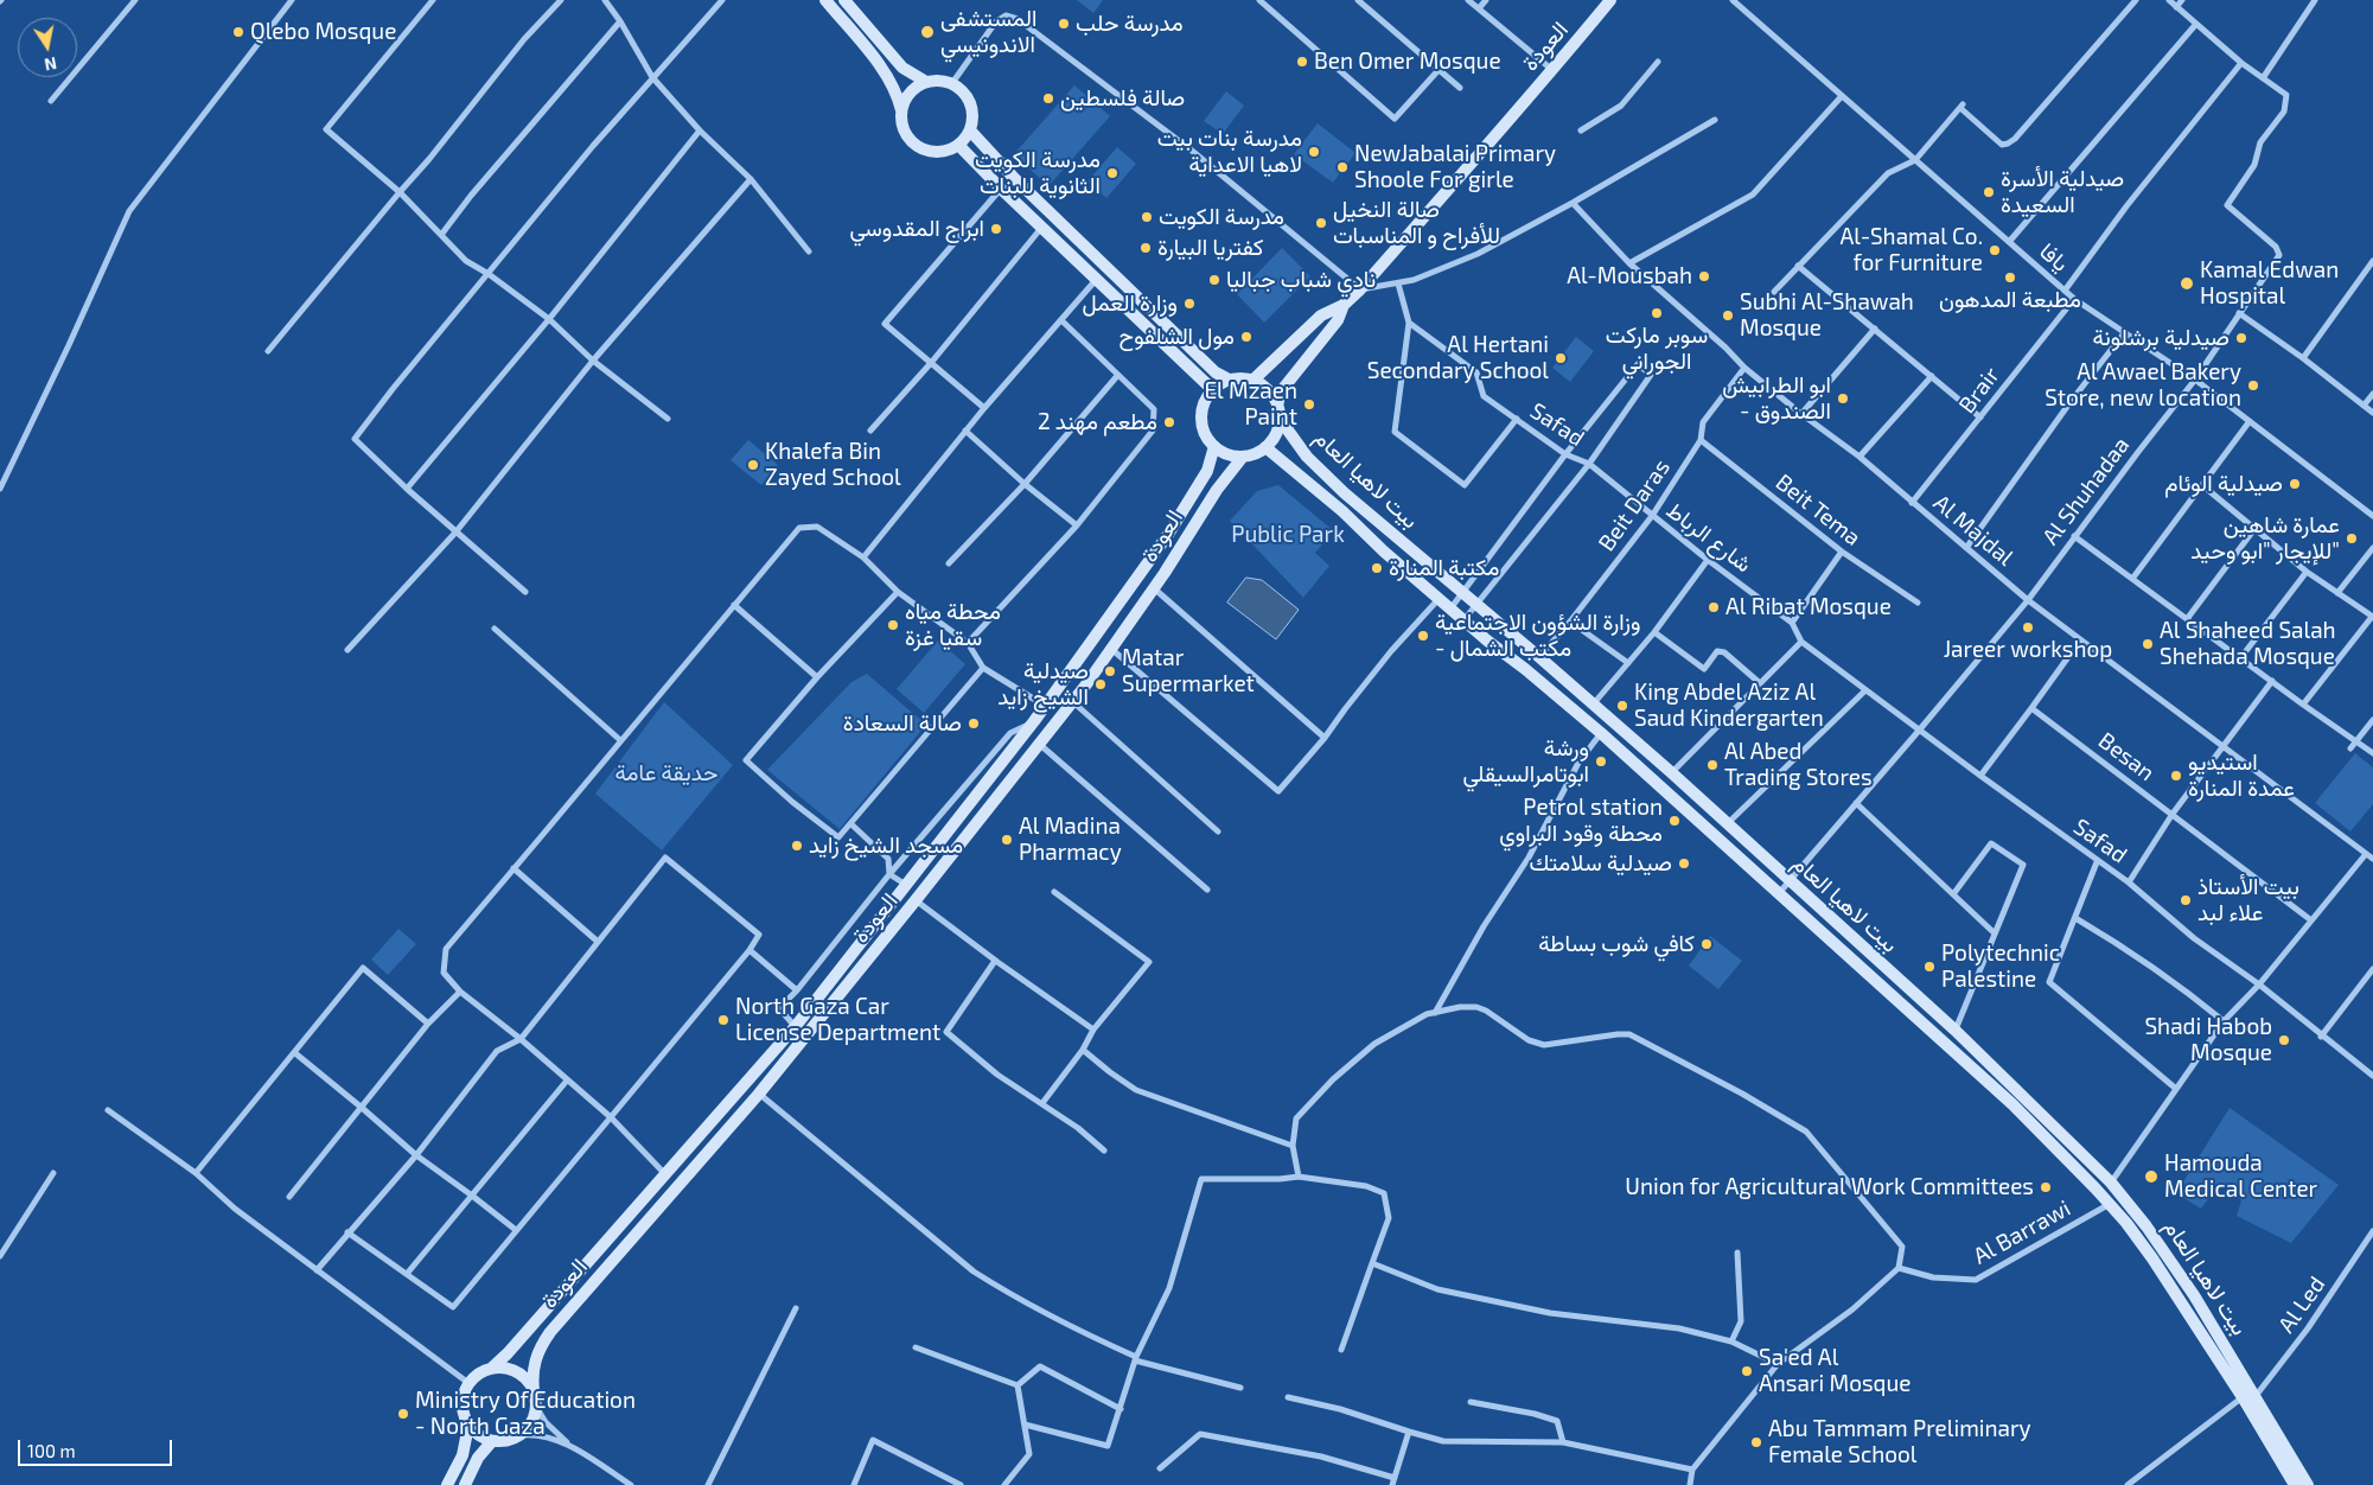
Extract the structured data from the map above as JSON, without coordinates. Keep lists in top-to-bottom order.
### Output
{
  "streets": {
    "main road": ["العودة", "بيت لاهيا العام"],
    "street": [
      "يافا",
      "Brair",
      "Safad",
      "Al Shuhadaa",
      "Beit Daras",
      "Beit Tema",
      "Al Majdal",
      "شارع الرباط",
      "Besan",
      "Al Barrawi",
      "Al Led"
    ]
  },
  "crossings": [
    ["العودة", "بيت لاهيا العام"],
    ["يافا", "Brair"],
    ["يافا", "Al Shuhadaa"],
    ["Brair", "Al Majdal"],
    ["Safad", "Al Shuhadaa"],
    ["Safad", "شارع الرباط"],
    ["بيت لاهيا العام", "Al Shuhadaa"],
    ["بيت لاهيا العام", "Beit Daras"],
    ["بيت لاهيا العام", "Al Barrawi"],
    ["بيت لاهيا العام", "Al Led"],
    ["Al Shuhadaa", "Al Majdal"],
    ["Beit Daras", "Beit Tema"],
    ["Beit Daras", "Al Majdal"],
    ["Beit Daras", "شارع الرباط"]
  ],
  "parks": ["Public Park", "حديقة عامة"],
  "places": [
    "مدرسة حلب",
    "Qlebo Mosque",
    "المستشفى الاندونيسي",
    "Ben Omer Mosque",
    "صالة فلسطين",
    "مدرسة بنات بيت لاهيا الاعداية",
    "NewJabalai Primary Shoole For girle",
    "مدرسة الكويت الثانوية للبنات",
    "صيدلية الأسرة السعيدة",
    "مدرسة الكويت",
    "صالة النخيل للأفراح و المناسبات",
    "ابراج المقدوسي",
    "كفتريا البيارة",
    "Al-Shamal Co. for Furniture",
    "Al-Mousbah",
    "مطبعة المدهون",
    "نادي شباب جباليا",
    "Kamal Edwan Hospital",
    "وزارة العمل",
    "سوبر ماركت الجوراني",
    "Subhi Al-Shawah Mosque",
    "مول الشلفوح",
    "صيدلية برشلونة",
    "Al Hertani Secondary School",
    "Al Awael Bakery Store, new location",
    "ابو الطرابيش - الصندوق",
    "El Mzaen Paint",
    "مطعم مهند 2",
    "Khalefa Bin Zayed School",
    "صيدلية الوئام",
    "عمارة شاهين للإيجار \"ابو وحيد\"",
    "مكتبة المنارة",
    "Al Ribat Mosque",
    "محطة مياه سقيا غزة",
    "Jareer workshop",
    "وزارة الشؤون الاجتماعية - مكتب الشمال",
    "Al Shaheed Salah Shehada Mosque",
    "Matar Supermarket",
    "صيدلية الشيخ زايد",
    "King Abdel Aziz Al Saud Kindergarten",
    "صالة السعادة",
    "ورشة ابوتامرالسيقلي",
    "Al Abed Trading Stores",
    "استيديو عمدة المنارة",
    "Petrol station محطة وقود البراوي",
    "Al Madina Pharmacy",
    "مسجد الشيخ زايد",
    "صيدلية سلامتك",
    "بيت الأستاذ علاء لبد",
    "كافي شوب بساطة",
    "Polytechnic Palestine",
    "North Gaza Car License Department",
    "Shadi Habob Mosque",
    "Hamouda Medical Center",
    "Union for Agricultural Work Committees",
    "Sa'ed Al Ansari Mosque",
    "Ministry Of Education - North Gaza",
    "Abu Tammam Preliminary Female School"
  ],
  "scale_bar": "100 m",
  "north": "bottom"
}
